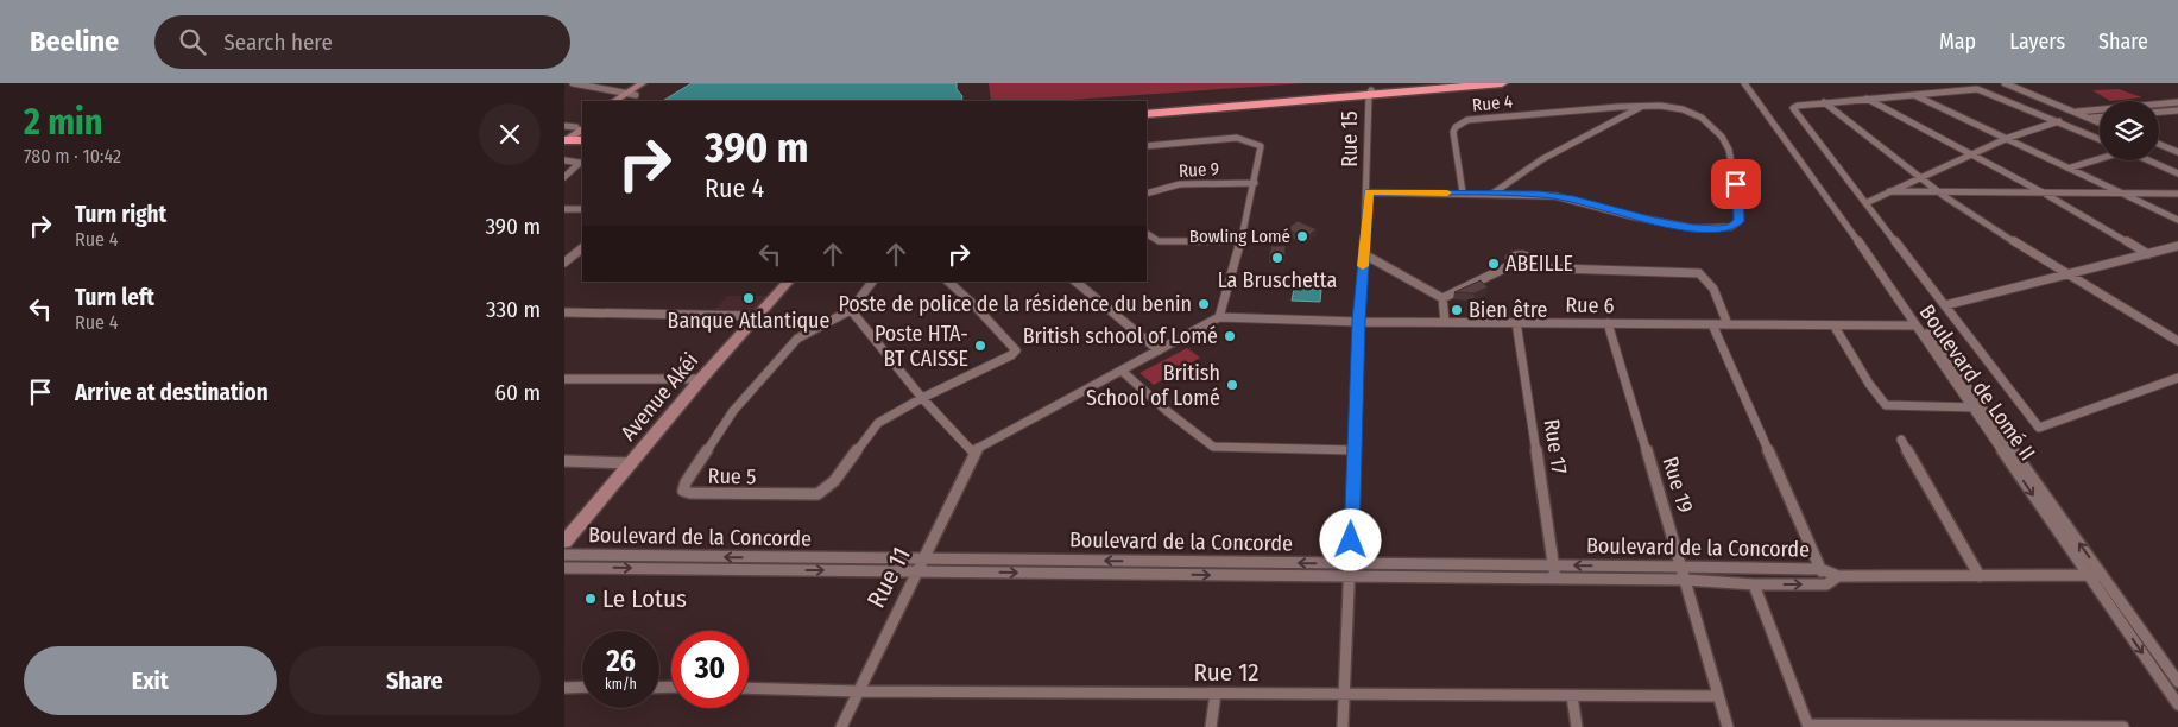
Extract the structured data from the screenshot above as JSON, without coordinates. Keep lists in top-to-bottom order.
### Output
{
  "streets": {
    "main road": ["Avenue Akéi"],
    "street": [
      "Rue 4",
      "Rue 15",
      "Rue 9",
      "Rue 6",
      "Boulevard de Lomé II",
      "Rue 17",
      "Rue 5",
      "Rue 19",
      "Boulevard de la Concorde",
      "Rue 11",
      "Rue 12"
    ]
  },
  "crossings": [
    ["Rue 4", "Rue 15"],
    ["Rue 15", "Rue 6"],
    ["Rue 15", "Boulevard de la Concorde"],
    ["Rue 15", "Rue 12"],
    ["Rue 6", "Boulevard de Lomé II"],
    ["Rue 6", "Rue 17"],
    ["Rue 6", "Rue 19"],
    ["Rue 17", "Boulevard de la Concorde"],
    ["Rue 19", "Boulevard de la Concorde"],
    ["Rue 19", "Rue 12"],
    ["Boulevard de la Concorde", "Rue 11"],
    ["Rue 11", "Rue 12"]
  ],
  "places": [
    "Bowling Lomé",
    "La Bruschetta",
    "ABEILLE",
    "Banque Atlantique",
    "Poste de police de la résidence du benin",
    "Bien être",
    "British school of Lomé",
    "Poste HTA- BT CAISSE",
    "British School of Lomé",
    "Le Lotus"
  ],
  "page": {
    "header": "Beeline",
    "search": "Search here",
    "nav": ["Map", "Layers", "Share"],
    "heading": ["2 min", "780 m · 10:42"],
    "turn": ["390 m", "Rue 4"],
    "list": [
      {
        "name": "Turn right",
        "note": "Rue 4",
        "value": "390 m"
      },
      {
        "name": "Turn left",
        "note": "Rue 4",
        "value": "330 m"
      },
      {
        "name": "Arrive at destination",
        "value": "60 m"
      }
    ],
    "speed": "26 km/h",
    "limit": "30",
    "buttons": ["Exit", "Share"]
  }
}
